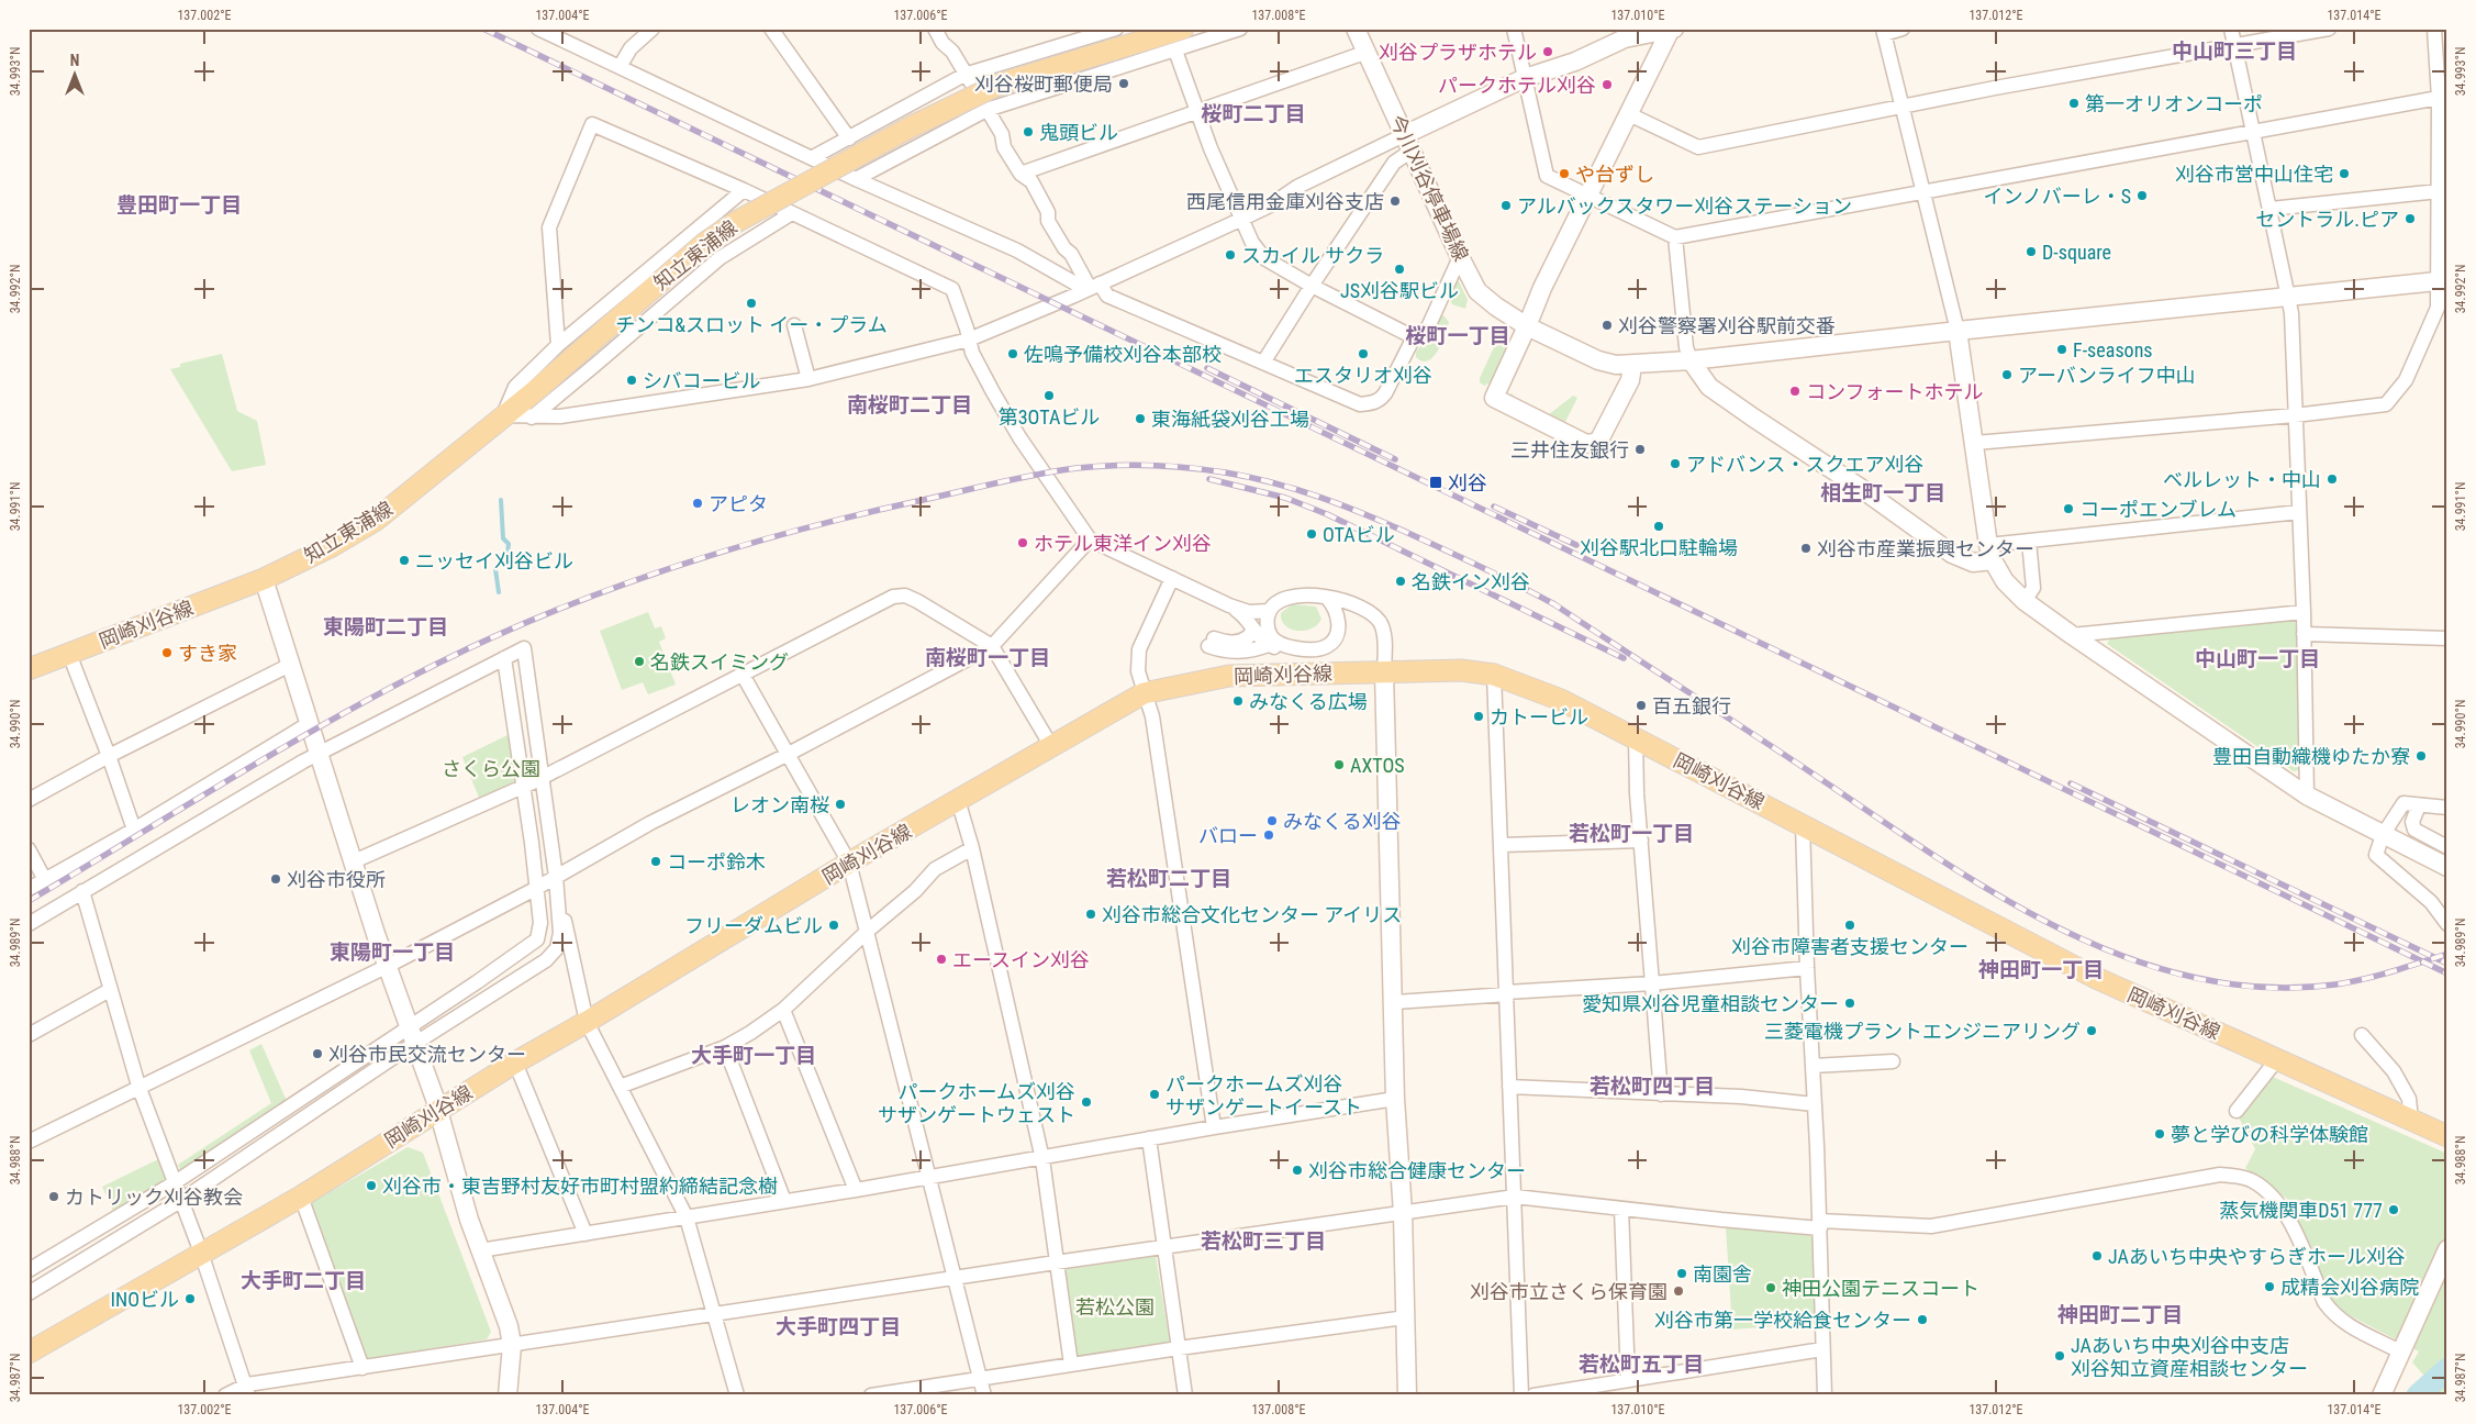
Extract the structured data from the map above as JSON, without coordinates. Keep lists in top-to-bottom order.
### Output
{
  "streets": {
    "main road": ["知立東浦線", "岡崎刈谷線"],
    "street": ["今川刈谷停車場線"]
  },
  "crossings": [
    ["知立東浦線", "岡崎刈谷線"]
  ],
  "districts": [
    "中山町三丁目",
    "桜町二丁目",
    "豊田町一丁目",
    "桜町一丁目",
    "南桜町二丁目",
    "相生町一丁目",
    "東陽町二丁目",
    "南桜町一丁目",
    "中山町一丁目",
    "若松町一丁目",
    "若松町二丁目",
    "東陽町一丁目",
    "神田町一丁目",
    "大手町一丁目",
    "若松町四丁目",
    "若松町三丁目",
    "大手町二丁目",
    "神田町二丁目",
    "大手町四丁目",
    "若松町五丁目"
  ],
  "parks": ["さくら公園", "若松公園"],
  "places": {
    "other": [
      "刈谷プラザホテル",
      "刈谷桜町郵便局",
      "パークホテル刈谷",
      "第一オリオンコーポ",
      "鬼頭ビル",
      "や台ずし",
      "刈谷市営中山住宅",
      "インノバーレ・S",
      "西尾信用金庫刈谷支店",
      "アルバックスタワー刈谷ステーション",
      "セントラル.ピア",
      "D-square",
      "スカイル サクラ",
      "JS刈谷駅ビル",
      "チンコ&スロット イー・プラム",
      "刈谷警察署刈谷駅前交番",
      "F-seasons",
      "佐鳴予備校刈谷本部校",
      "エスタリオ刈谷",
      "アーバンライフ中山",
      "シバコービル",
      "コンフォートホテル",
      "第3OTAビル",
      "東海紙袋刈谷工場",
      "三井住友銀行",
      "アドバンス・スクエア刈谷",
      "ベルレット・中山",
      "アピタ",
      "コーポエンブレム",
      "刈谷駅北口駐輪場",
      "OTAビル",
      "ホテル東洋イン刈谷",
      "刈谷市産業振興センター",
      "ニッセイ刈谷ビル",
      "名鉄イン刈谷",
      "すき家",
      "名鉄スイミング",
      "みなくる広場",
      "百五銀行",
      "カトービル",
      "豊田自動織機ゆたか寮",
      "AXTOS",
      "レオン南桜",
      "みなくる刈谷",
      "バロー",
      "コーポ鈴木",
      "刈谷市役所",
      "刈谷市総合文化センター アイリス",
      "フリーダムビル",
      "刈谷市障害者支援センター",
      "エースイン刈谷",
      "愛知県刈谷児童相談センター",
      "三菱電機プラントエンジニアリング",
      "刈谷市民交流センター",
      "パークホームズ刈谷 サザンゲートイースト",
      "パークホームズ刈谷 サザンゲートウェスト",
      "夢と学びの科学体験館",
      "刈谷市総合健康センター",
      "刈谷市・東吉野村友好市町村盟約締結記念樹",
      "カトリック刈谷教会",
      "蒸気機関車D51 777",
      "JAあいち中央やすらぎホール刈谷",
      "南園舎",
      "成精会刈谷病院",
      "神田公園テニスコート",
      "刈谷市立さくら保育園",
      "INOビル",
      "刈谷市第一学校給食センター",
      "JAあいち中央刈谷中支店 刈谷知立資産相談センター"
    ],
    "transit": ["刈谷"]
  },
  "north": "top",
  "coordinates": [
    "137.002°E",
    "137.004°E",
    "137.006°E",
    "137.008°E",
    "137.010°E",
    "137.012°E",
    "137.014°E",
    "34.993°N",
    "34.992°N",
    "34.991°N",
    "34.990°N",
    "34.989°N",
    "34.988°N",
    "34.987°N"
  ]
}
